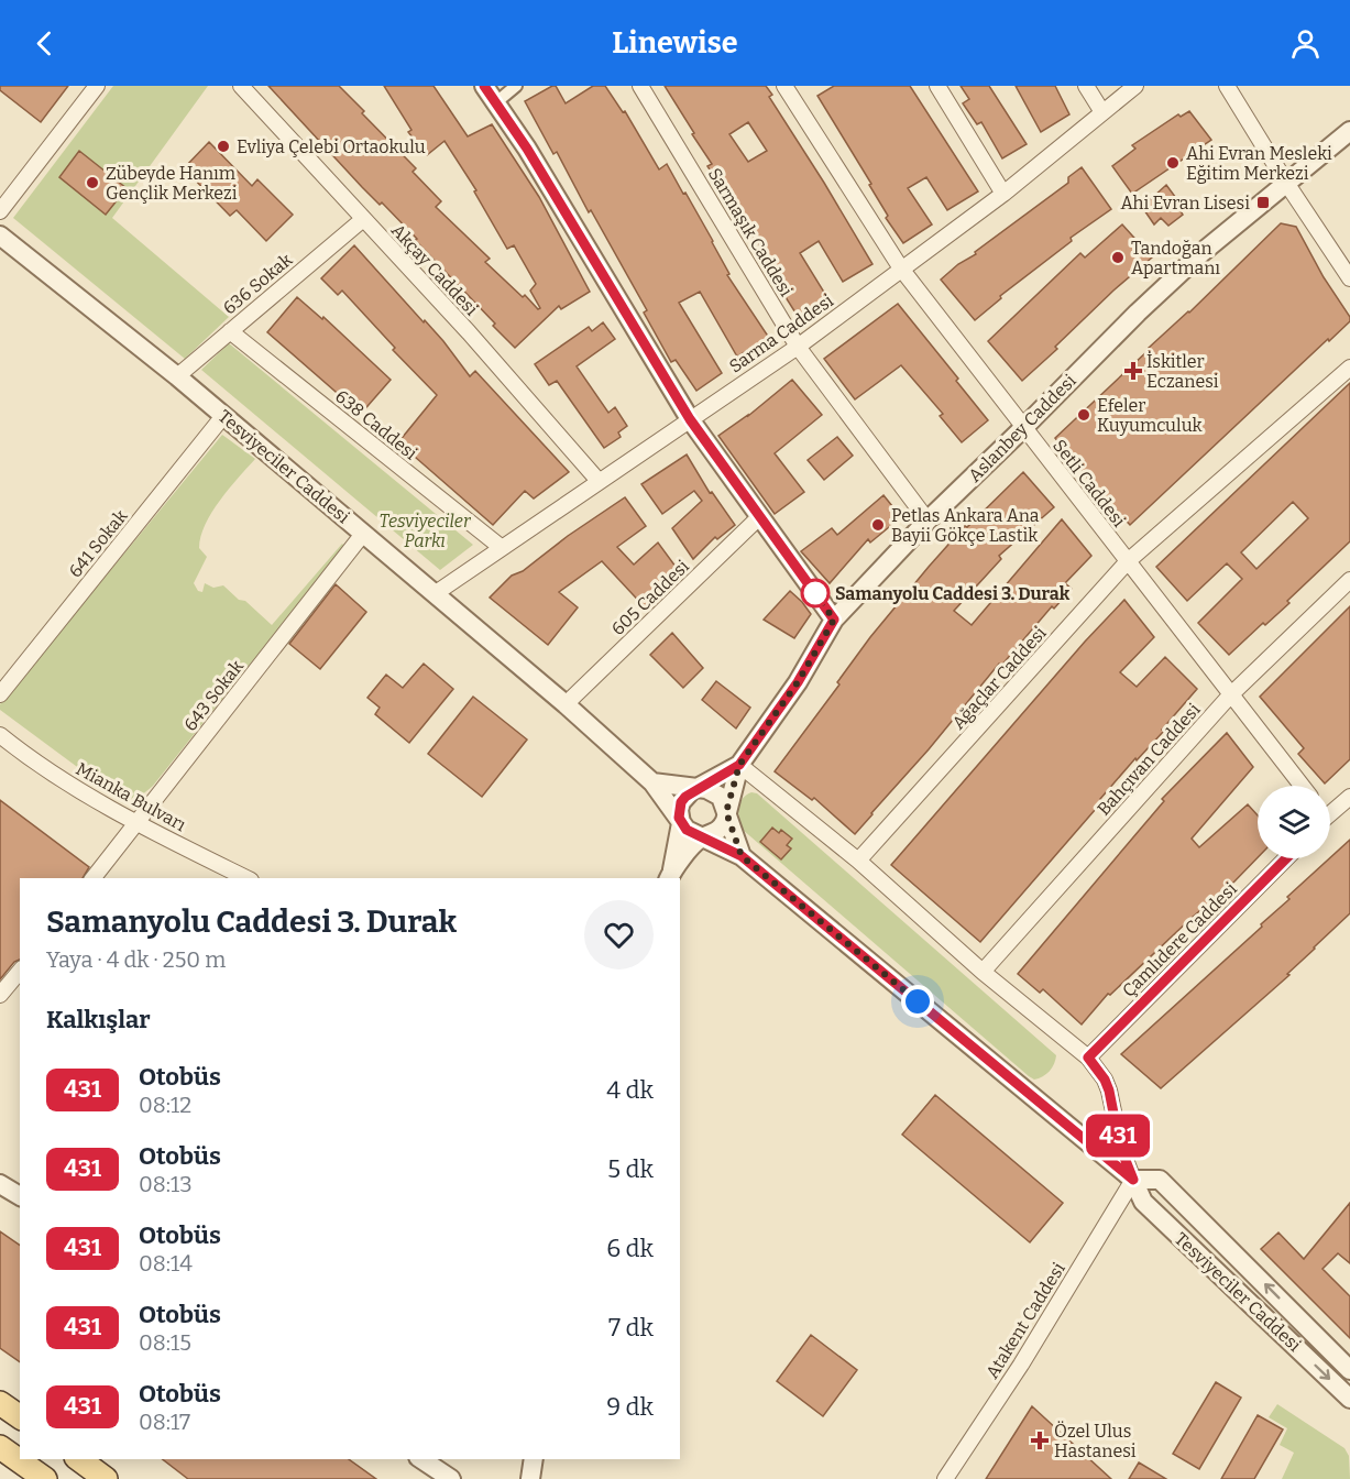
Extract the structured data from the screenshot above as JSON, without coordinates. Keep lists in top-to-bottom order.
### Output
{
  "streets": {
    "street": [
      "Sarmaşık Caddesi",
      "Akçay Caddesi",
      "636 Sokak",
      "Sarma Caddesi",
      "638 Caddesi",
      "Aslanbey Caddesi",
      "Tesviyeciler Caddesi",
      "Setli Caddesi",
      "641 Sokak",
      "605 Caddesi",
      "Ağaçlar Caddesi",
      "643 Sokak",
      "Bahçıvan Caddesi",
      "Mianka Bulvarı",
      "Çamlıdere Caddesi",
      "Atakent Caddesi"
    ]
  },
  "crossings": [
    ["Sarmaşık Caddesi", "Sarma Caddesi"],
    ["Sarmaşık Caddesi", "Aslanbey Caddesi"],
    ["Akçay Caddesi", "636 Sokak"],
    ["Akçay Caddesi", "Sarma Caddesi"],
    ["636 Sokak", "638 Caddesi"],
    ["636 Sokak", "Tesviyeciler Caddesi"],
    ["Sarma Caddesi", "638 Caddesi"],
    ["Sarma Caddesi", "Tesviyeciler Caddesi"],
    ["Sarma Caddesi", "Setli Caddesi"],
    ["Aslanbey Caddesi", "Setli Caddesi"],
    ["Tesviyeciler Caddesi", "641 Sokak"],
    ["Tesviyeciler Caddesi", "605 Caddesi"],
    ["Tesviyeciler Caddesi", "643 Sokak"],
    ["Tesviyeciler Caddesi", "Atakent Caddesi"],
    ["Setli Caddesi", "Ağaçlar Caddesi"],
    ["Setli Caddesi", "Bahçıvan Caddesi"],
    ["643 Sokak", "Mianka Bulvarı"]
  ],
  "parks": ["Tesviyeciler Parkı"],
  "places": {
    "other": [
      "Evliya Çelebi Ortaokulu",
      "Ahi Evran Mesleki Eğitim Merkezi",
      "Zübeyde Hanım Gençlik Merkezi",
      "Tandoğan Apartmanı",
      "Efeler Kuyumculuk",
      "Petlas Ankara Ana Bayii Gökçe Lastik",
      "Samanyolu Caddesi 3. Durak"
    ],
    "transit": ["Ahi Evran Lisesi"],
    "health": ["İskitler Eczanesi", "Özel Ulus Hastanesi"]
  },
  "lines": ["bus line 431"],
  "page": {
    "header": "Linewise",
    "on_map": "431",
    "heading": [
      ["Samanyolu Caddesi 3. Durak", "Yaya · 4 dk · 250 m"],
      "Kalkışlar"
    ],
    "list": [
      {
        "mark": "431",
        "name": "Otobüs",
        "note": "08:12",
        "value": "4 dk"
      },
      {
        "mark": "431",
        "name": "Otobüs",
        "note": "08:13",
        "value": "5 dk"
      },
      {
        "mark": "431",
        "name": "Otobüs",
        "note": "08:14",
        "value": "6 dk"
      },
      {
        "mark": "431",
        "name": "Otobüs",
        "note": "08:15",
        "value": "7 dk"
      },
      {
        "mark": "431",
        "name": "Otobüs",
        "note": "08:17",
        "value": "9 dk"
      }
    ]
  }
}
